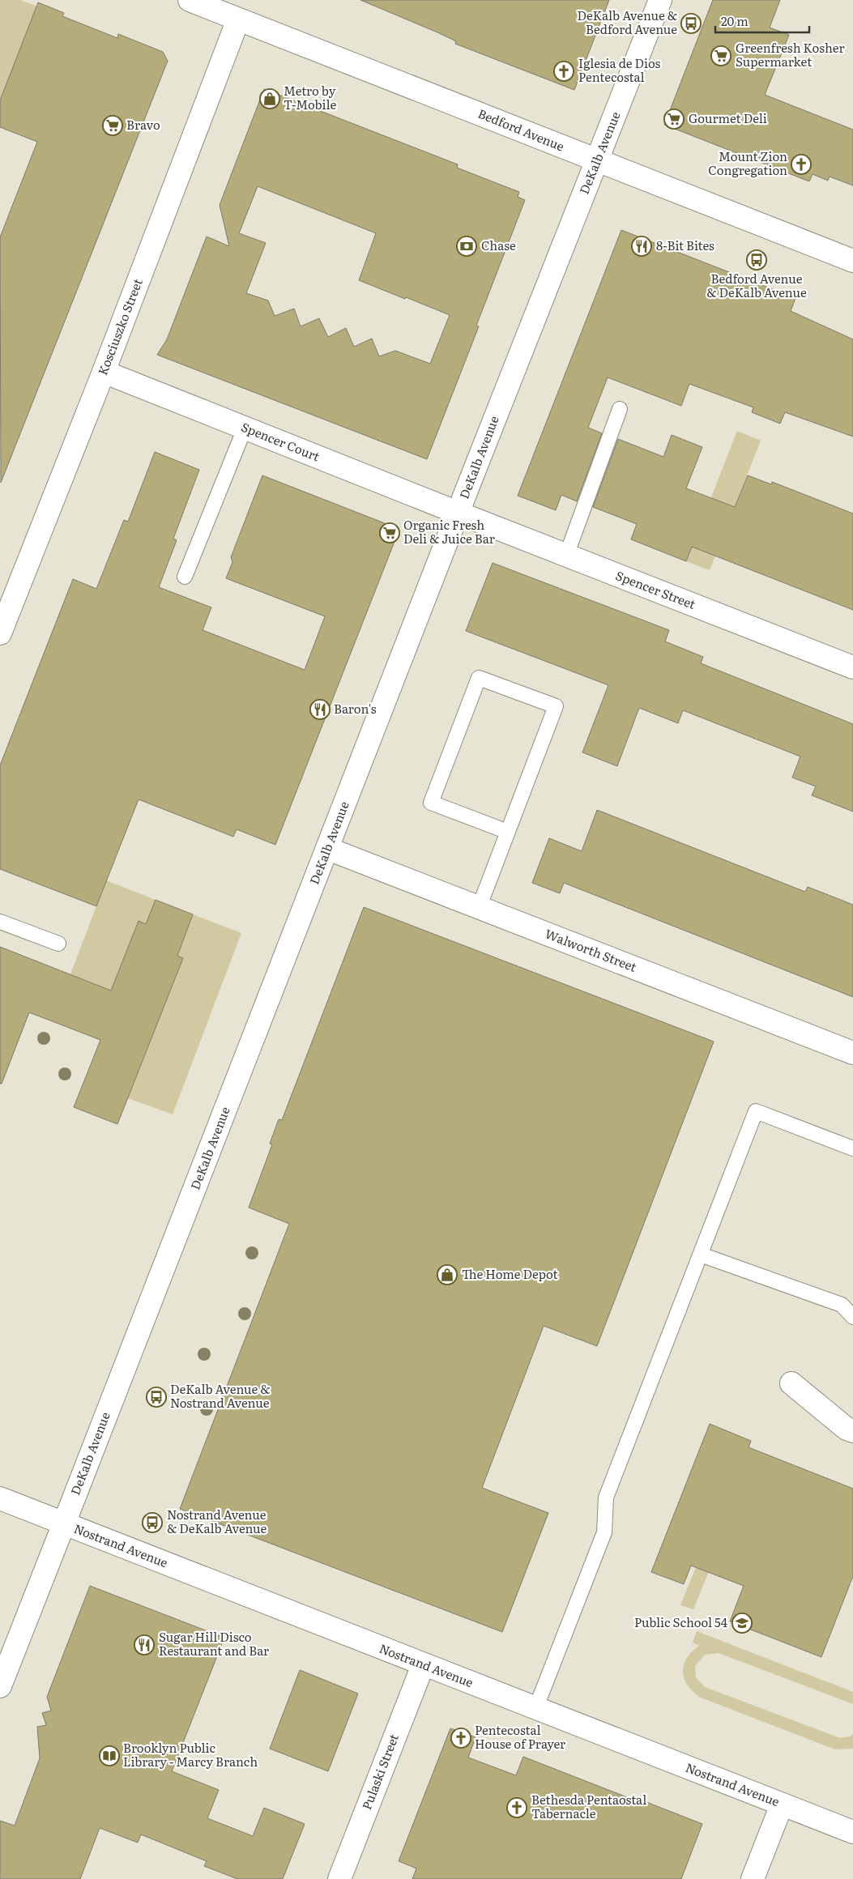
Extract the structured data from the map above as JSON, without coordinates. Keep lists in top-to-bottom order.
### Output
{
  "streets": {
    "main road": [
      "Bedford Avenue",
      "DeKalb Avenue",
      "Kosciuszko Street",
      "Spencer Court",
      "Spencer Street",
      "Walworth Street",
      "Nostrand Avenue",
      "Pulaski Street"
    ]
  },
  "crossings": [
    ["Bedford Avenue", "DeKalb Avenue"],
    ["Bedford Avenue", "Kosciuszko Street"],
    ["DeKalb Avenue", "Spencer Court"],
    ["DeKalb Avenue", "Spencer Street"],
    ["DeKalb Avenue", "Walworth Street"],
    ["DeKalb Avenue", "Nostrand Avenue"],
    ["Kosciuszko Street", "Spencer Court"],
    ["Spencer Court", "Spencer Street"],
    ["Nostrand Avenue", "Pulaski Street"]
  ],
  "places": {
    "bus stop": [
      "DeKalb Avenue & Bedford Avenue",
      "Bedford Avenue & DeKalb Avenue",
      "DeKalb Avenue & Nostrand Avenue",
      "Nostrand Avenue & DeKalb Avenue"
    ],
    "supermarket": [
      "Greenfresh Kosher Supermarket",
      "Gourmet Deli",
      "Bravo",
      "Organic Fresh Deli & Juice Bar"
    ],
    "church": [
      "Iglesia de Dios Pentecostal",
      "Mount Zion Congregation",
      "Pentecostal House of Prayer",
      "Bethesda Pentaostal Tabernacle"
    ],
    "shop": ["Metro by T-Mobile", "The Home Depot"],
    "bank": ["Chase"],
    "restaurant": ["8-Bit Bites", "Baron's", "Sugar Hill Disco Restaurant and Bar"],
    "school or university": ["Public School 54"],
    "library": ["Brooklyn Public Library - Marcy Branch"]
  },
  "scale_bar": "20 m"
}
